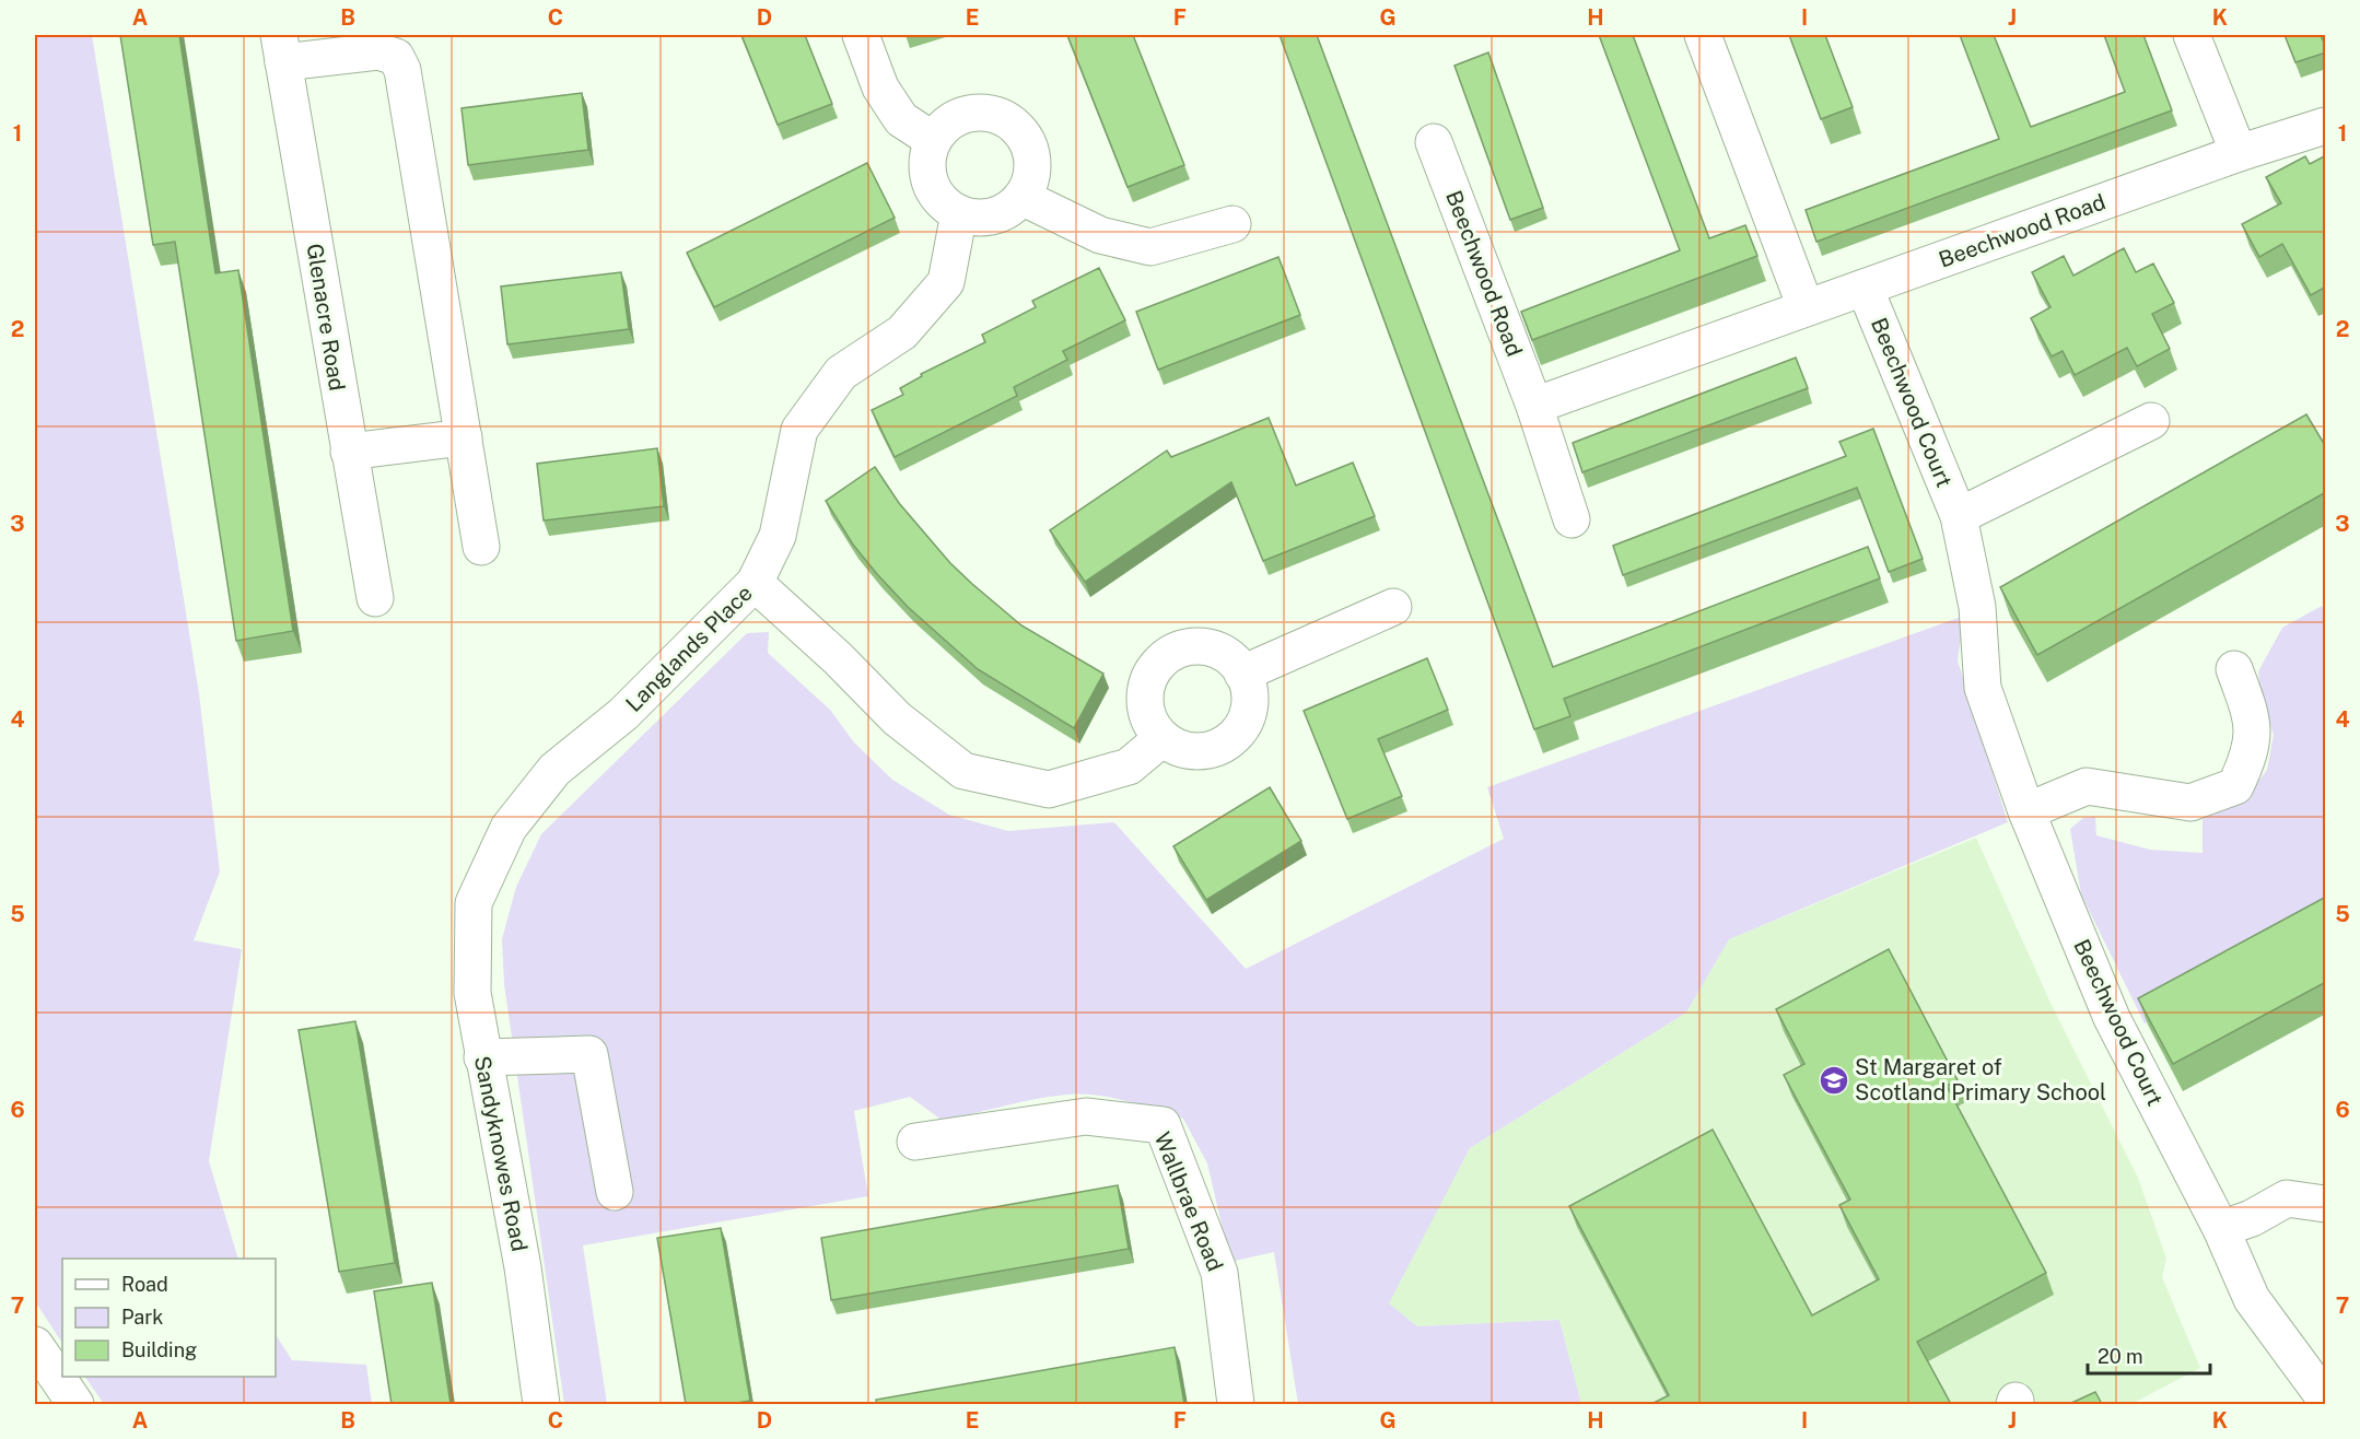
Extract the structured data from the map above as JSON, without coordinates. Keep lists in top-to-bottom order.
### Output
{
  "streets": {
    "street": [
      "Beechwood Road",
      "Glenacre Road",
      "Beechwood Court",
      "Langlands Place",
      "Sandyknowes Road",
      "Wallbrae Road"
    ]
  },
  "crossings": [
    ["Beechwood Road", "Beechwood Court"],
    ["Langlands Place", "Sandyknowes Road"]
  ],
  "places": {
    "school or university": ["St Margaret of Scotland Primary School"]
  },
  "legend": ["Road", "Park", "Building"],
  "scale_bar": "20 m",
  "grid": {
    "columns": [
      "A",
      "B",
      "C",
      "D",
      "E",
      "F",
      "G",
      "H",
      "I",
      "J",
      "K"
    ],
    "rows": [
      "1",
      "2",
      "3",
      "4",
      "5",
      "6",
      "7"
    ]
  }
}
